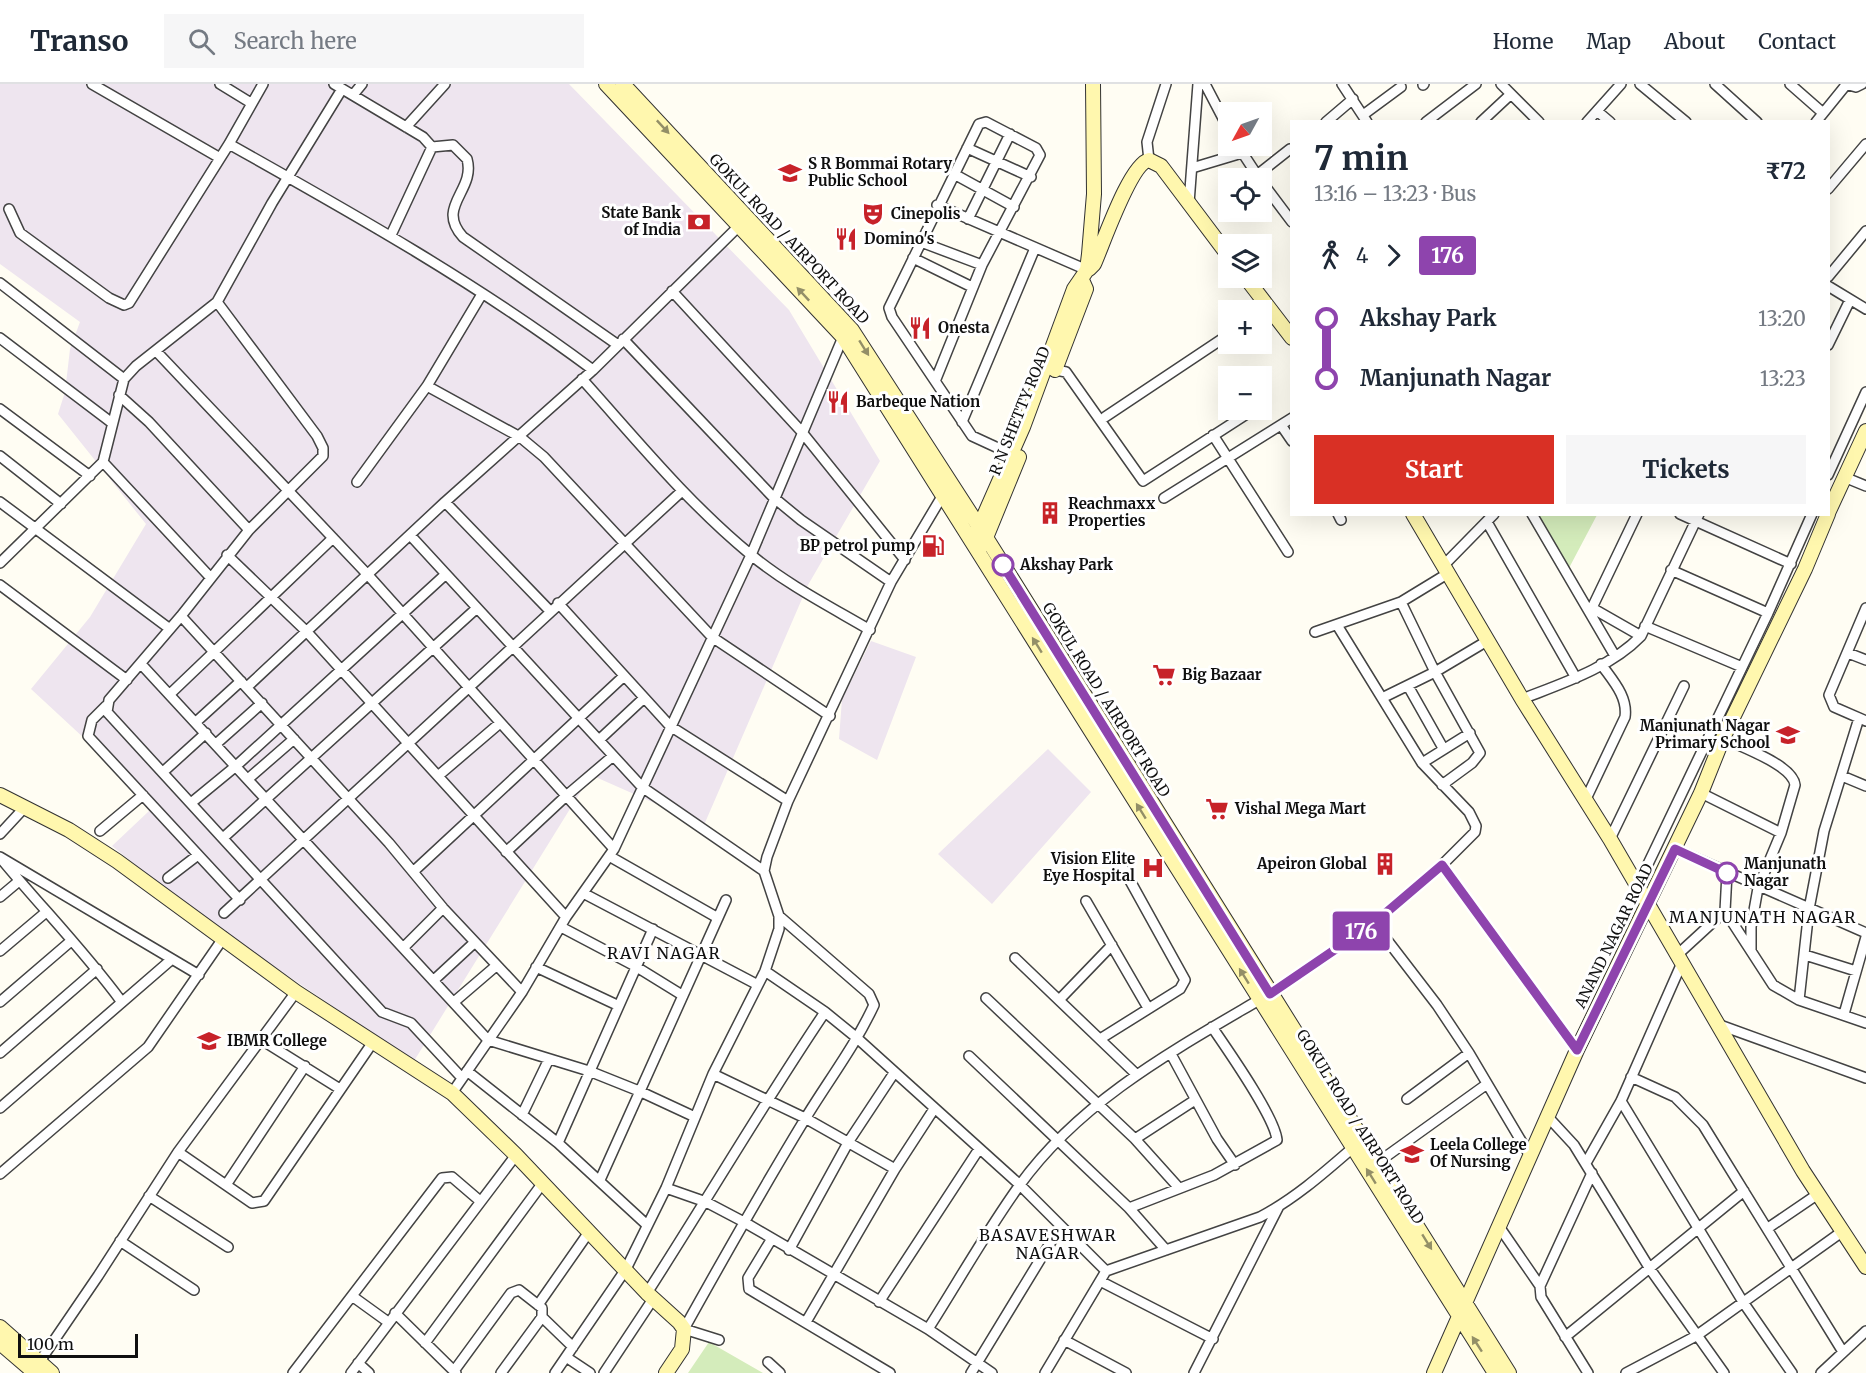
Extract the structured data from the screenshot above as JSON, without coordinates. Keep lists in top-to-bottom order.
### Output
{
  "streets": {
    "street": ["GOKUL ROAD / AIRPORT ROAD", "R N SHETTY ROAD", "ANAND NAGAR ROAD"]
  },
  "crossings": [
    ["GOKUL ROAD / AIRPORT ROAD", "R N SHETTY ROAD"],
    ["GOKUL ROAD / AIRPORT ROAD", "ANAND NAGAR ROAD"]
  ],
  "districts": ["MANJUNATH NAGAR", "RAVI NAGAR", "BASAVESHWAR NAGAR"],
  "places": {
    "school or university": [
      "S R Bommai Rotary Public School",
      "Manjunath Nagar Primary School",
      "IBMR College",
      "Leela College Of Nursing"
    ],
    "theatre": ["Cinepolis"],
    "bank": ["State Bank of India"],
    "restaurant": ["Domino's", "Onesta", "Barbeque Nation"],
    "building": ["Reachmaxx Properties", "Apeiron Global"],
    "fuel station": ["BP petrol pump"],
    "other": ["Akshay Park", "Manjunath Nagar"],
    "supermarket": ["Big Bazaar", "Vishal Mega Mart"],
    "hospital": ["Vision Elite Eye Hospital"]
  },
  "lines": ["bus line 176"],
  "scale_bar": "100 m",
  "north": "bottom left",
  "page": {
    "header": "Transo",
    "search": "Search here",
    "nav": [
      "Home",
      "Map",
      "About",
      "Contact"
    ],
    "on_map": "176",
    "map_buttons": ["+", "−"],
    "heading": ["7 min", "13:16 – 13:23 · Bus", "₹72"],
    "legs": ["4", "176"],
    "list": [
      {
        "name": "Akshay Park",
        "value": "13:20"
      },
      {
        "name": "Manjunath Nagar",
        "value": "13:23"
      }
    ],
    "buttons": ["Start", "Tickets"],
    "scale": "100 m"
  }
}
